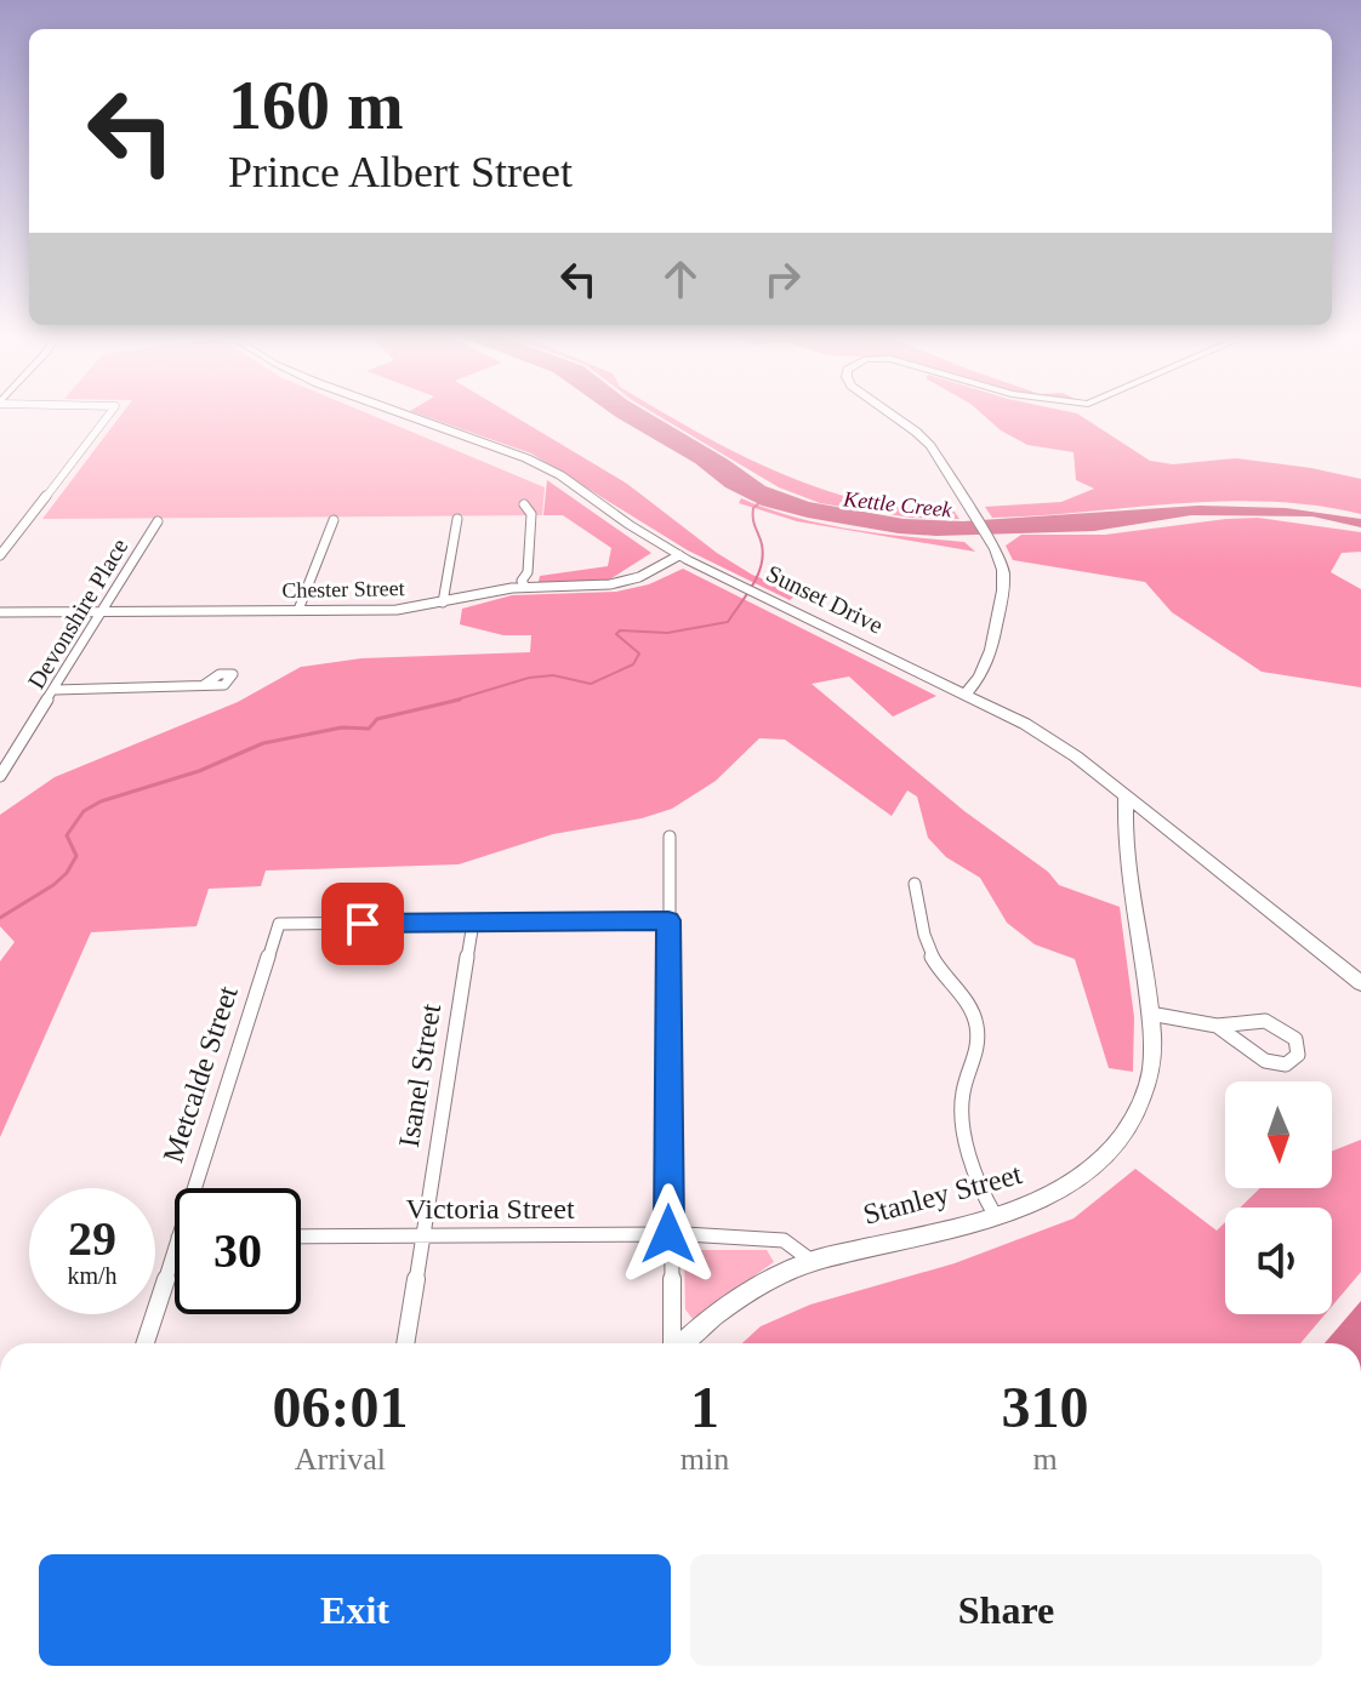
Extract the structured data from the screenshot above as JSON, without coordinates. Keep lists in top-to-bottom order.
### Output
{
  "streets": {
    "street": [
      "Chester Street",
      "Sunset Drive",
      "Devonshire Place",
      "Metcalde Street",
      "Isanel Street",
      "Stanley Street",
      "Victoria Street"
    ]
  },
  "crossings": [
    ["Chester Street", "Sunset Drive"],
    ["Chester Street", "Devonshire Place"],
    ["Sunset Drive", "Stanley Street"],
    ["Metcalde Street", "Isanel Street"],
    ["Isanel Street", "Victoria Street"],
    ["Stanley Street", "Victoria Street"]
  ],
  "water": ["Kettle Creek"],
  "north": "bottom",
  "page": {
    "turn": ["160 m", "Prince Albert Street"],
    "speed": "29 km/h",
    "limit": "30",
    "eta": [
      "06:01",
      "Arrival",
      "1",
      "min",
      "310",
      "m"
    ],
    "buttons": ["Exit", "Share"]
  }
}
